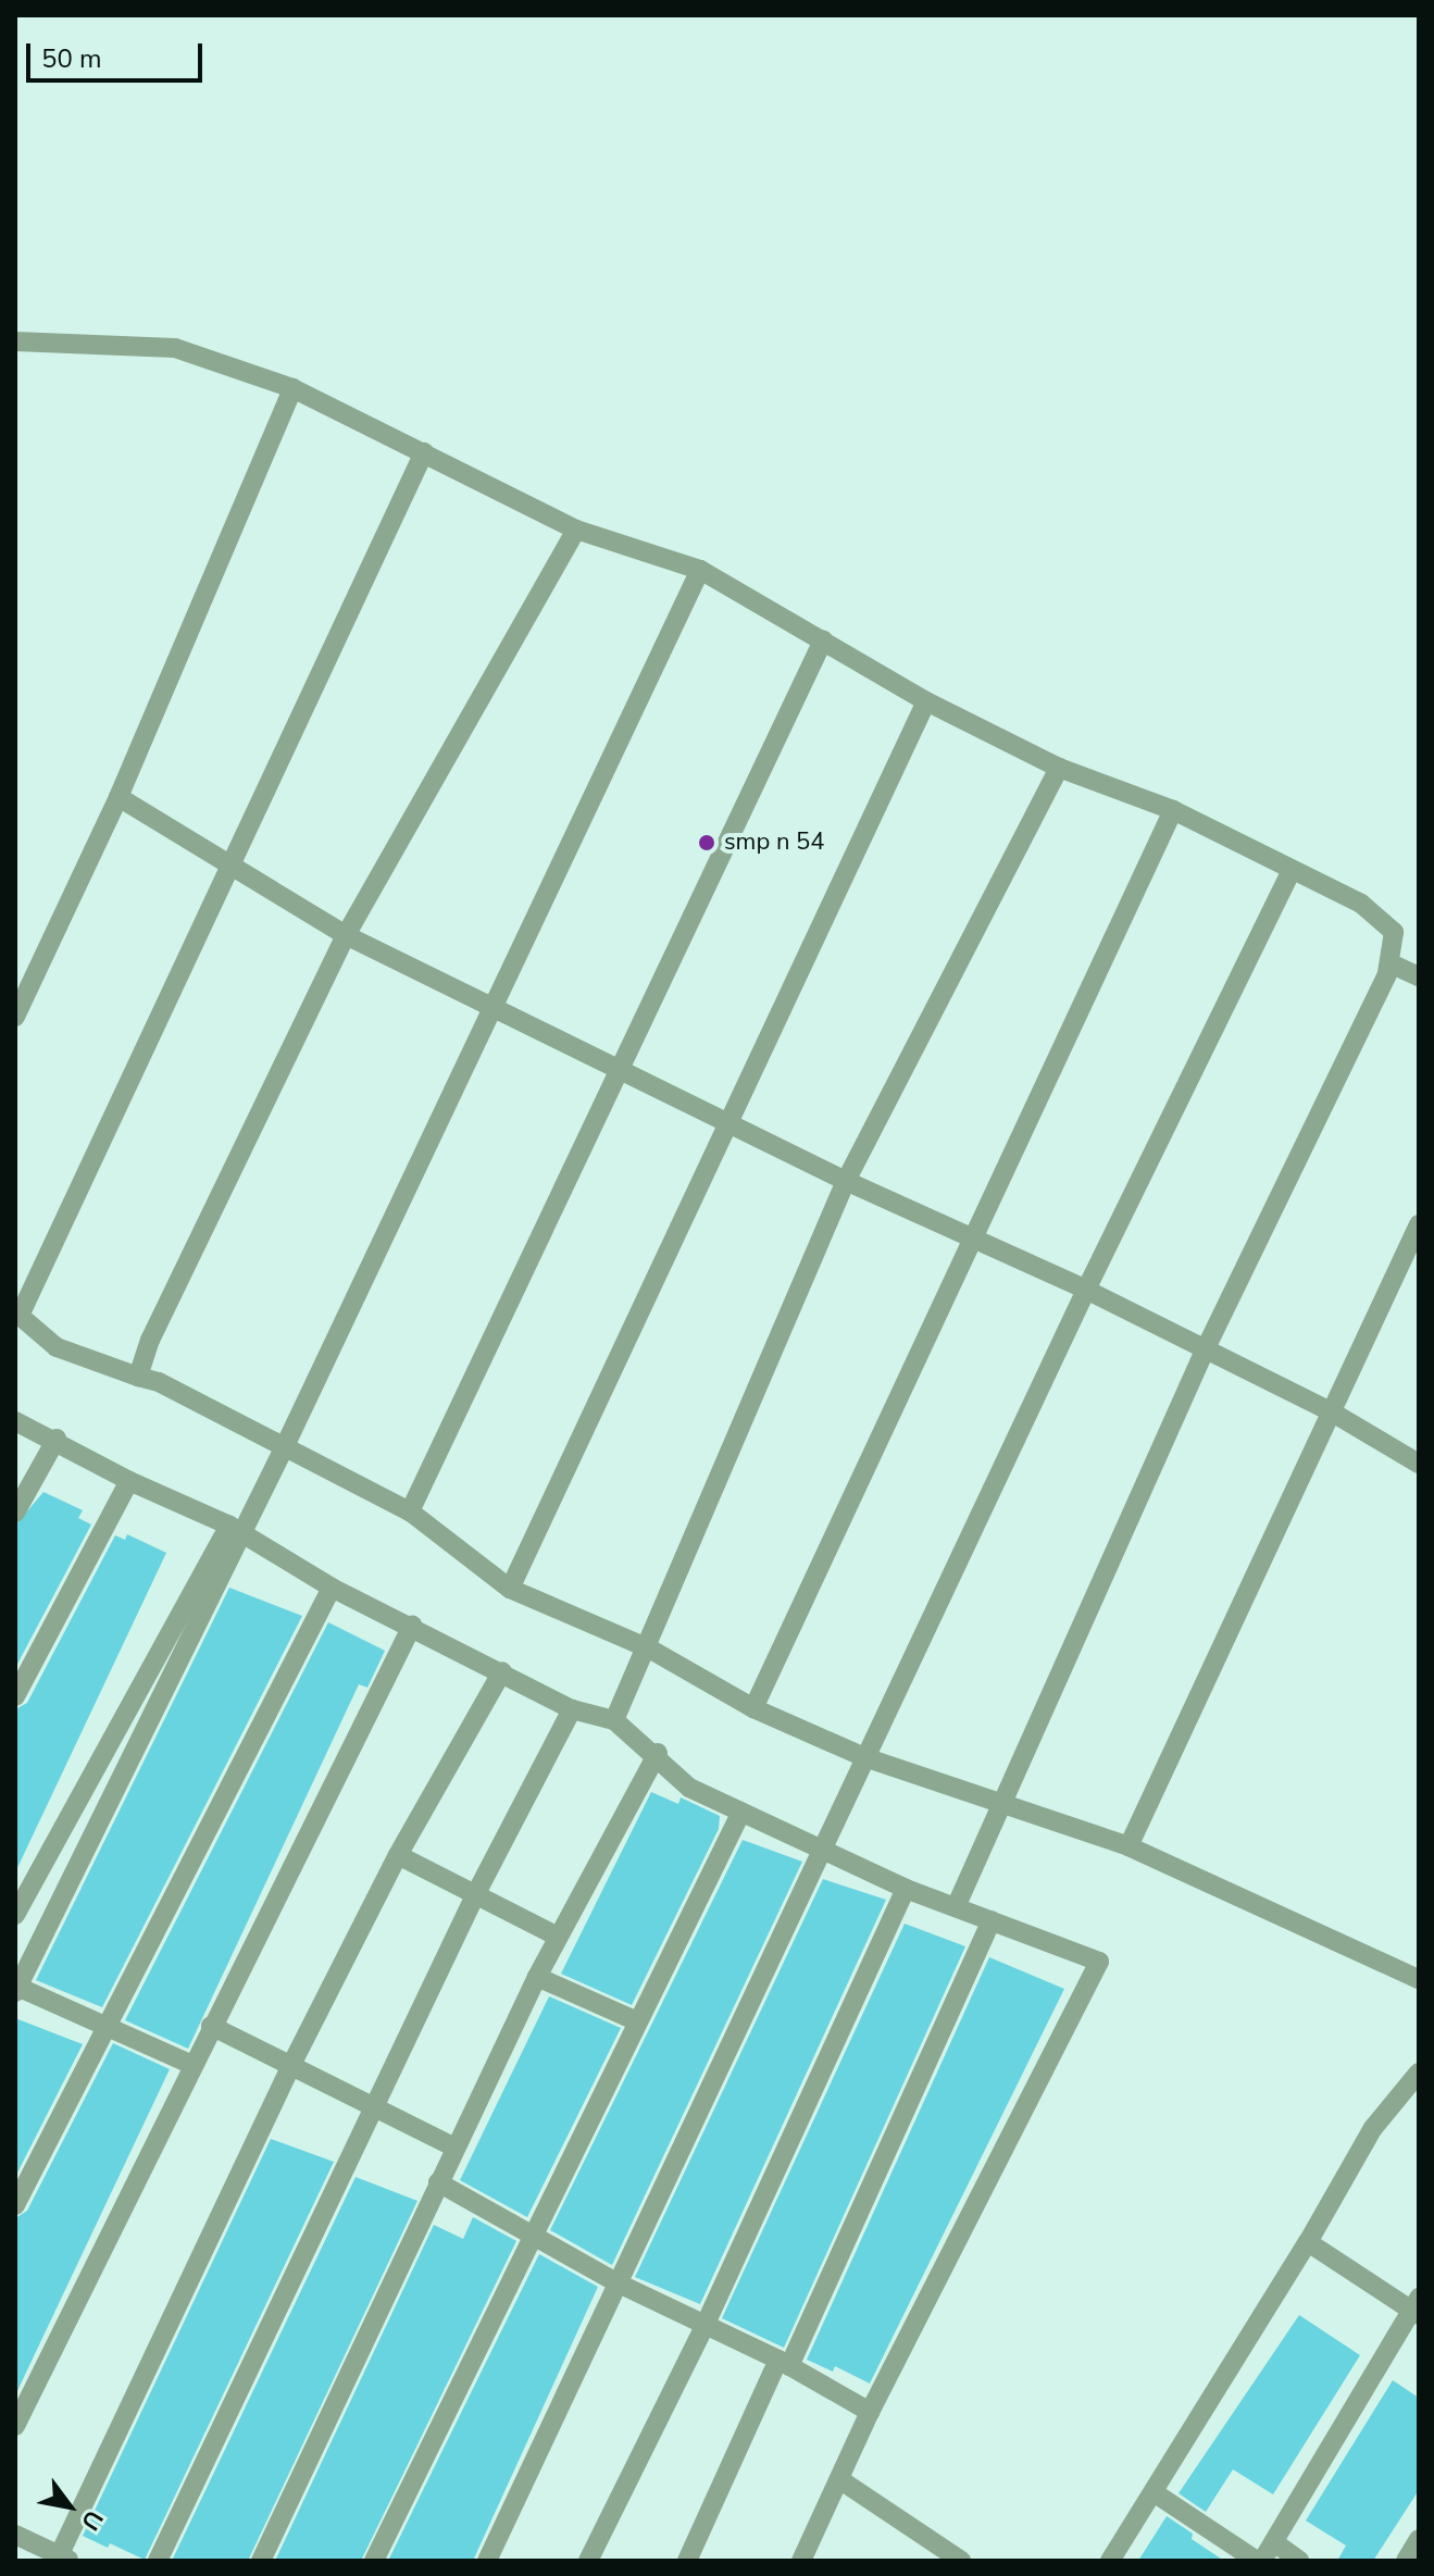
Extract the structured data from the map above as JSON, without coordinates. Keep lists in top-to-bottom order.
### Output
{
  "places": ["smp n 54"],
  "scale_bar": "50 m",
  "north": "bottom right"
}
